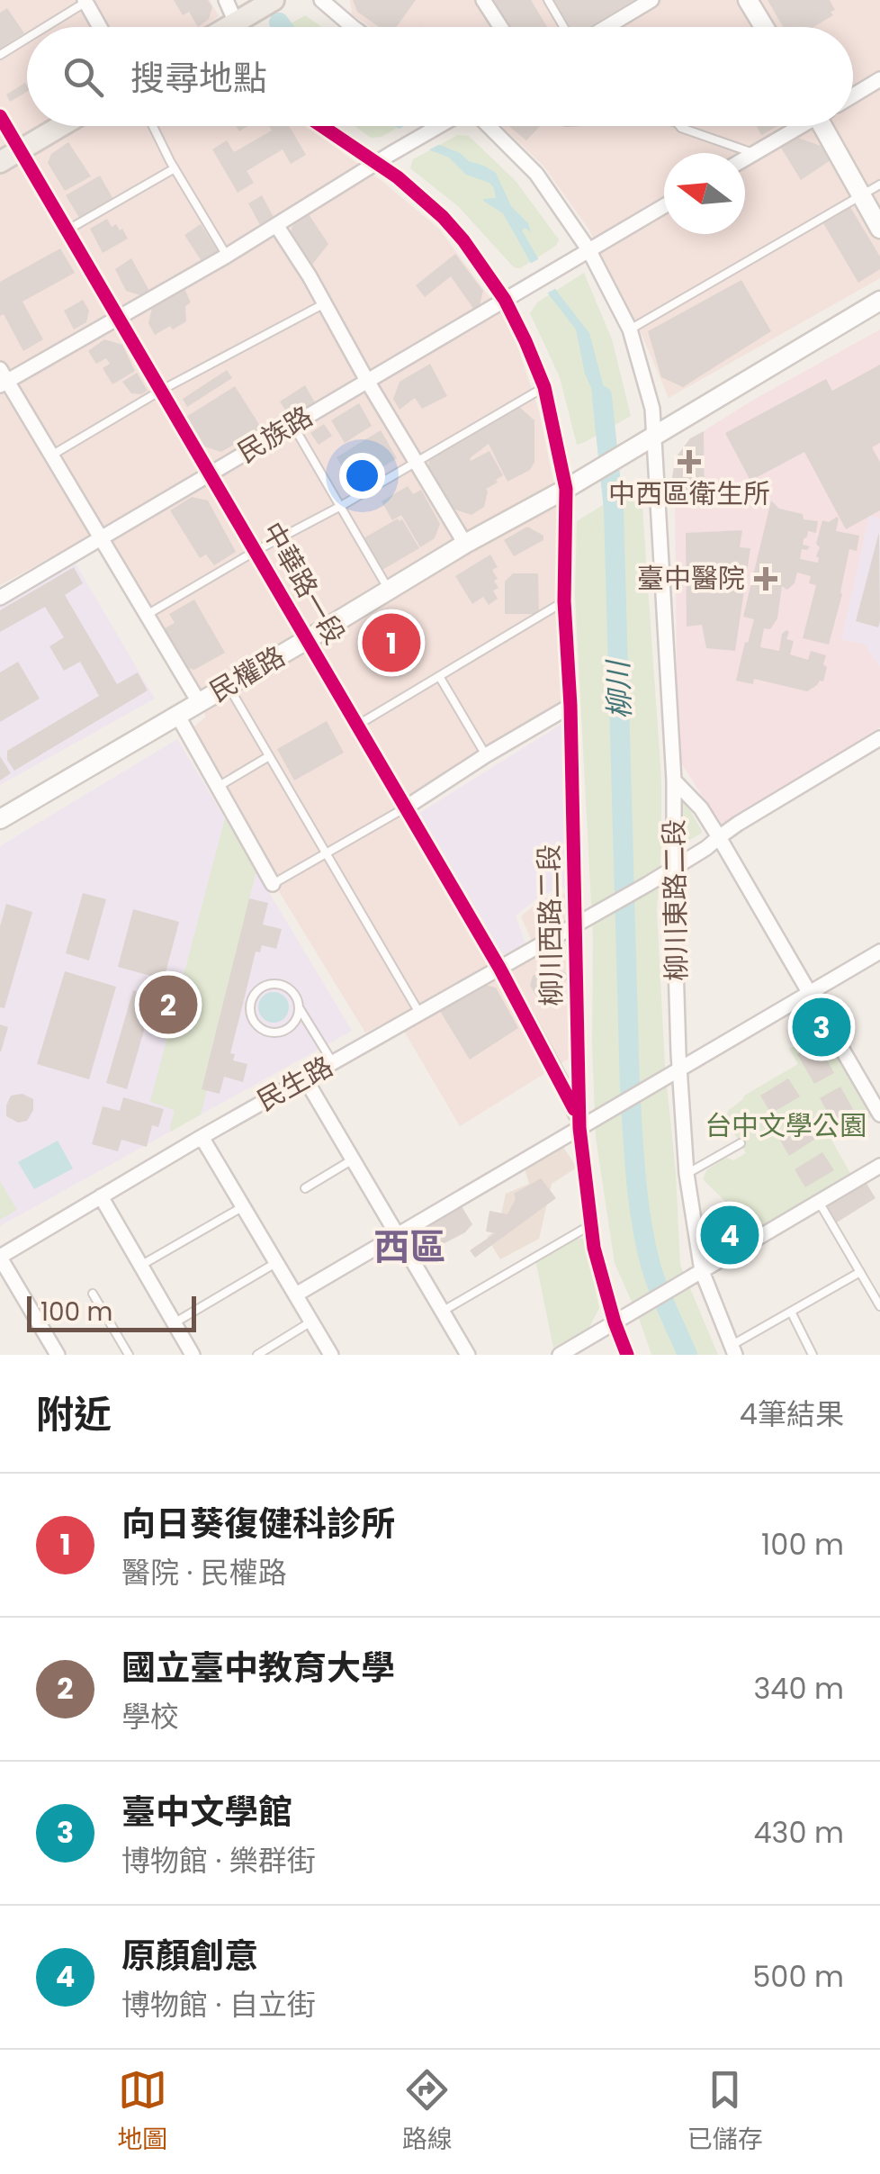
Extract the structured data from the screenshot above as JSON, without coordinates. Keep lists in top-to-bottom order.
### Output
{
  "streets": {
    "main road": ["民權路"],
    "street": [
      "民族路",
      "中華路一段",
      "柳川東路二段",
      "柳川西路二段",
      "民生路"
    ]
  },
  "crossings": [
    ["民族路", "中華路一段"],
    ["民族路", "柳川東路二段"],
    ["民族路", "柳川西路二段"],
    ["中華路一段", "民權路"],
    ["中華路一段", "柳川西路二段"],
    ["中華路一段", "民生路"],
    ["民權路", "柳川東路二段"],
    ["民權路", "柳川西路二段"],
    ["柳川東路二段", "民生路"],
    ["柳川西路二段", "民生路"]
  ],
  "districts": ["西區"],
  "water": ["柳川"],
  "parks": ["台中文學公園"],
  "places": {
    "health": ["中西區衛生所", "臺中醫院"]
  },
  "scale_bar": "100 m",
  "north": "left",
  "page": {
    "search": "搜尋地點",
    "pins": [
      "1",
      "2",
      "3",
      "4"
    ],
    "scale": "100 m",
    "heading": ["附近", "4筆結果"],
    "list": [
      {
        "mark": "1",
        "name": "向日葵復健科診所",
        "note": "醫院 · 民權路",
        "value": "100 m"
      },
      {
        "mark": "2",
        "name": "國立臺中教育大學",
        "note": "學校",
        "value": "340 m"
      },
      {
        "mark": "3",
        "name": "臺中文學館",
        "note": "博物館 · 樂群街",
        "value": "430 m"
      },
      {
        "mark": "4",
        "name": "原顏創意",
        "note": "博物館 · 自立街",
        "value": "500 m"
      }
    ],
    "nav": ["地圖", "路線", "已儲存"]
  }
}
